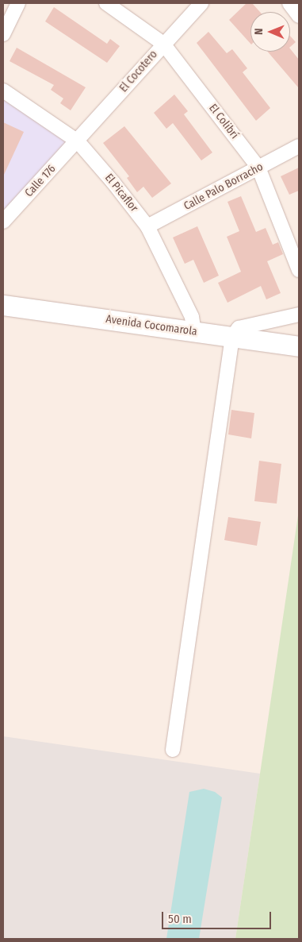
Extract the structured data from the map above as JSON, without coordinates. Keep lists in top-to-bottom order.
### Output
{
  "streets": {
    "main road": ["Avenida Cocomarola"],
    "street": [
      "El Cocotero",
      "El Colibrí",
      "Calle 176",
      "Calle Palo Borracho",
      "El Picaflor"
    ]
  },
  "crossings": [
    ["El Cocotero", "El Colibrí"],
    ["El Cocotero", "Calle 176"],
    ["El Cocotero", "El Picaflor"],
    ["El Colibrí", "Calle Palo Borracho"],
    ["Calle 176", "El Picaflor"],
    ["Calle Palo Borracho", "El Picaflor"],
    ["El Picaflor", "Avenida Cocomarola"]
  ],
  "scale_bar": "50 m",
  "north": "left"
}
